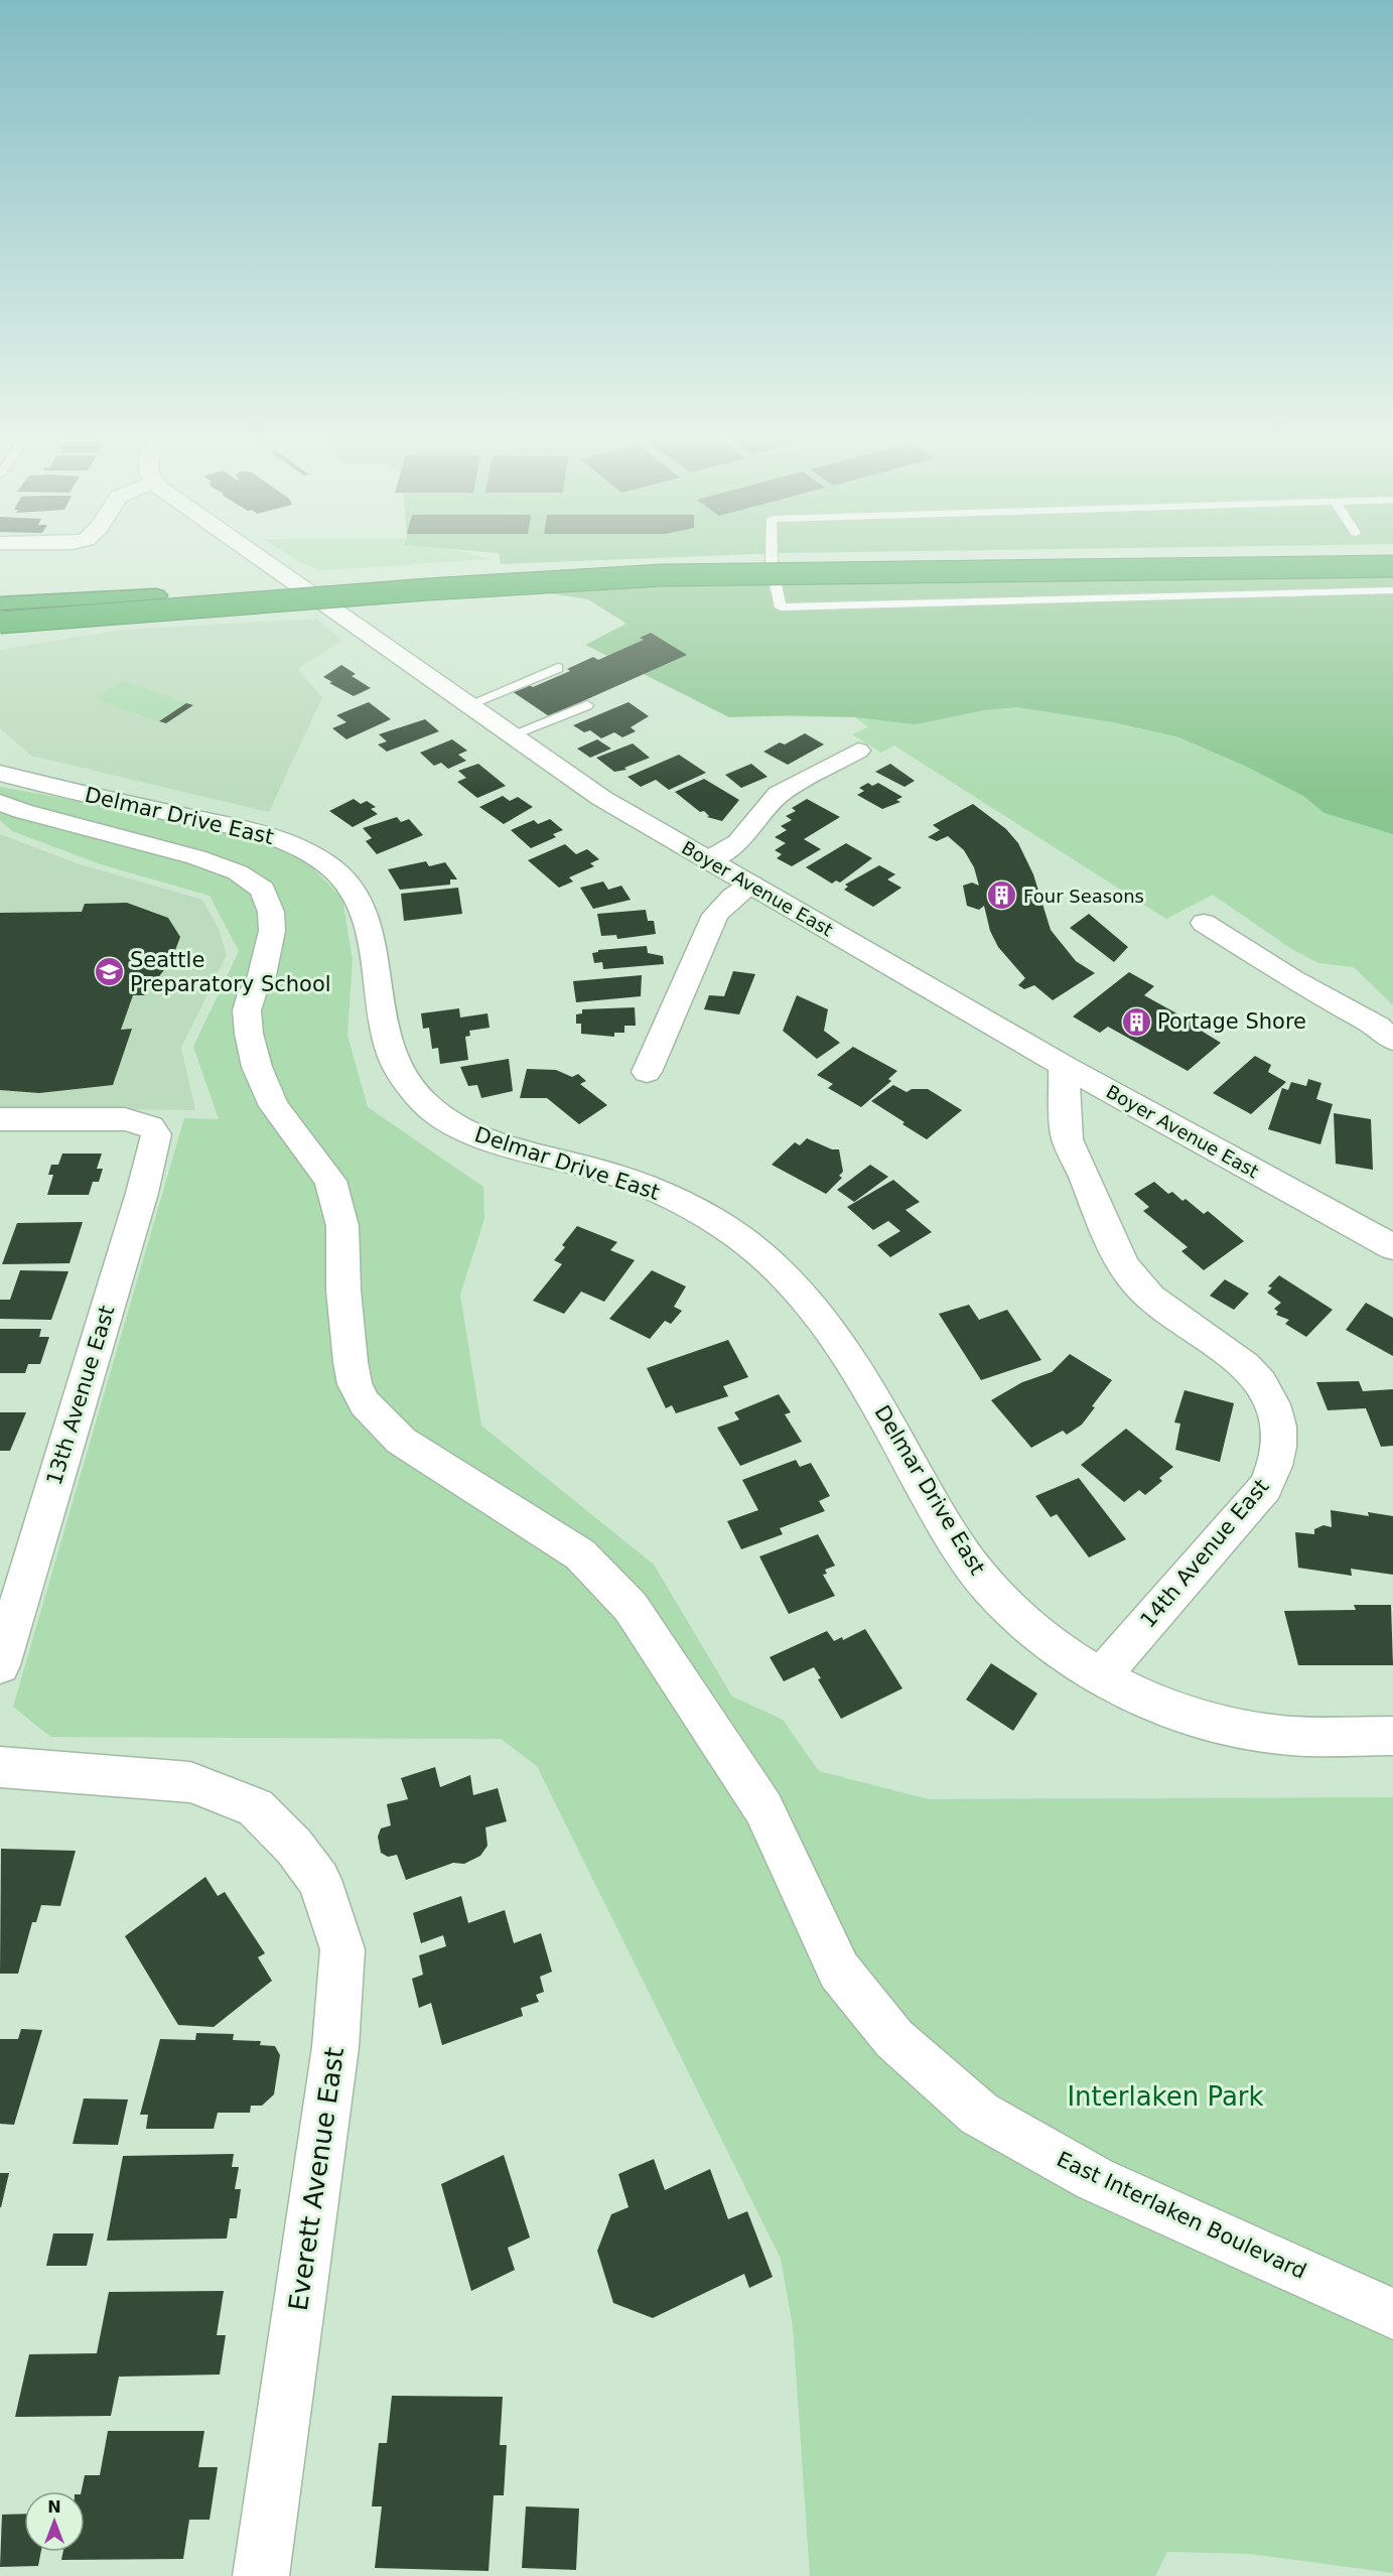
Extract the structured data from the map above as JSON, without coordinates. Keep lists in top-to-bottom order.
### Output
{
  "streets": {
    "street": [
      "Delmar Drive East",
      "Boyer Avenue East",
      "13th Avenue East",
      "14th Avenue East",
      "Everett Avenue East",
      "East Interlaken Boulevard"
    ]
  },
  "crossings": [
    ["Delmar Drive East", "14th Avenue East"],
    ["Delmar Drive East", "East Interlaken Boulevard"],
    ["Boyer Avenue East", "14th Avenue East"]
  ],
  "parks": ["Interlaken Park"],
  "places": {
    "building": ["Four Seasons", "Portage Shore"],
    "school or university": ["Seattle Preparatory School"]
  },
  "north": "top"
}
